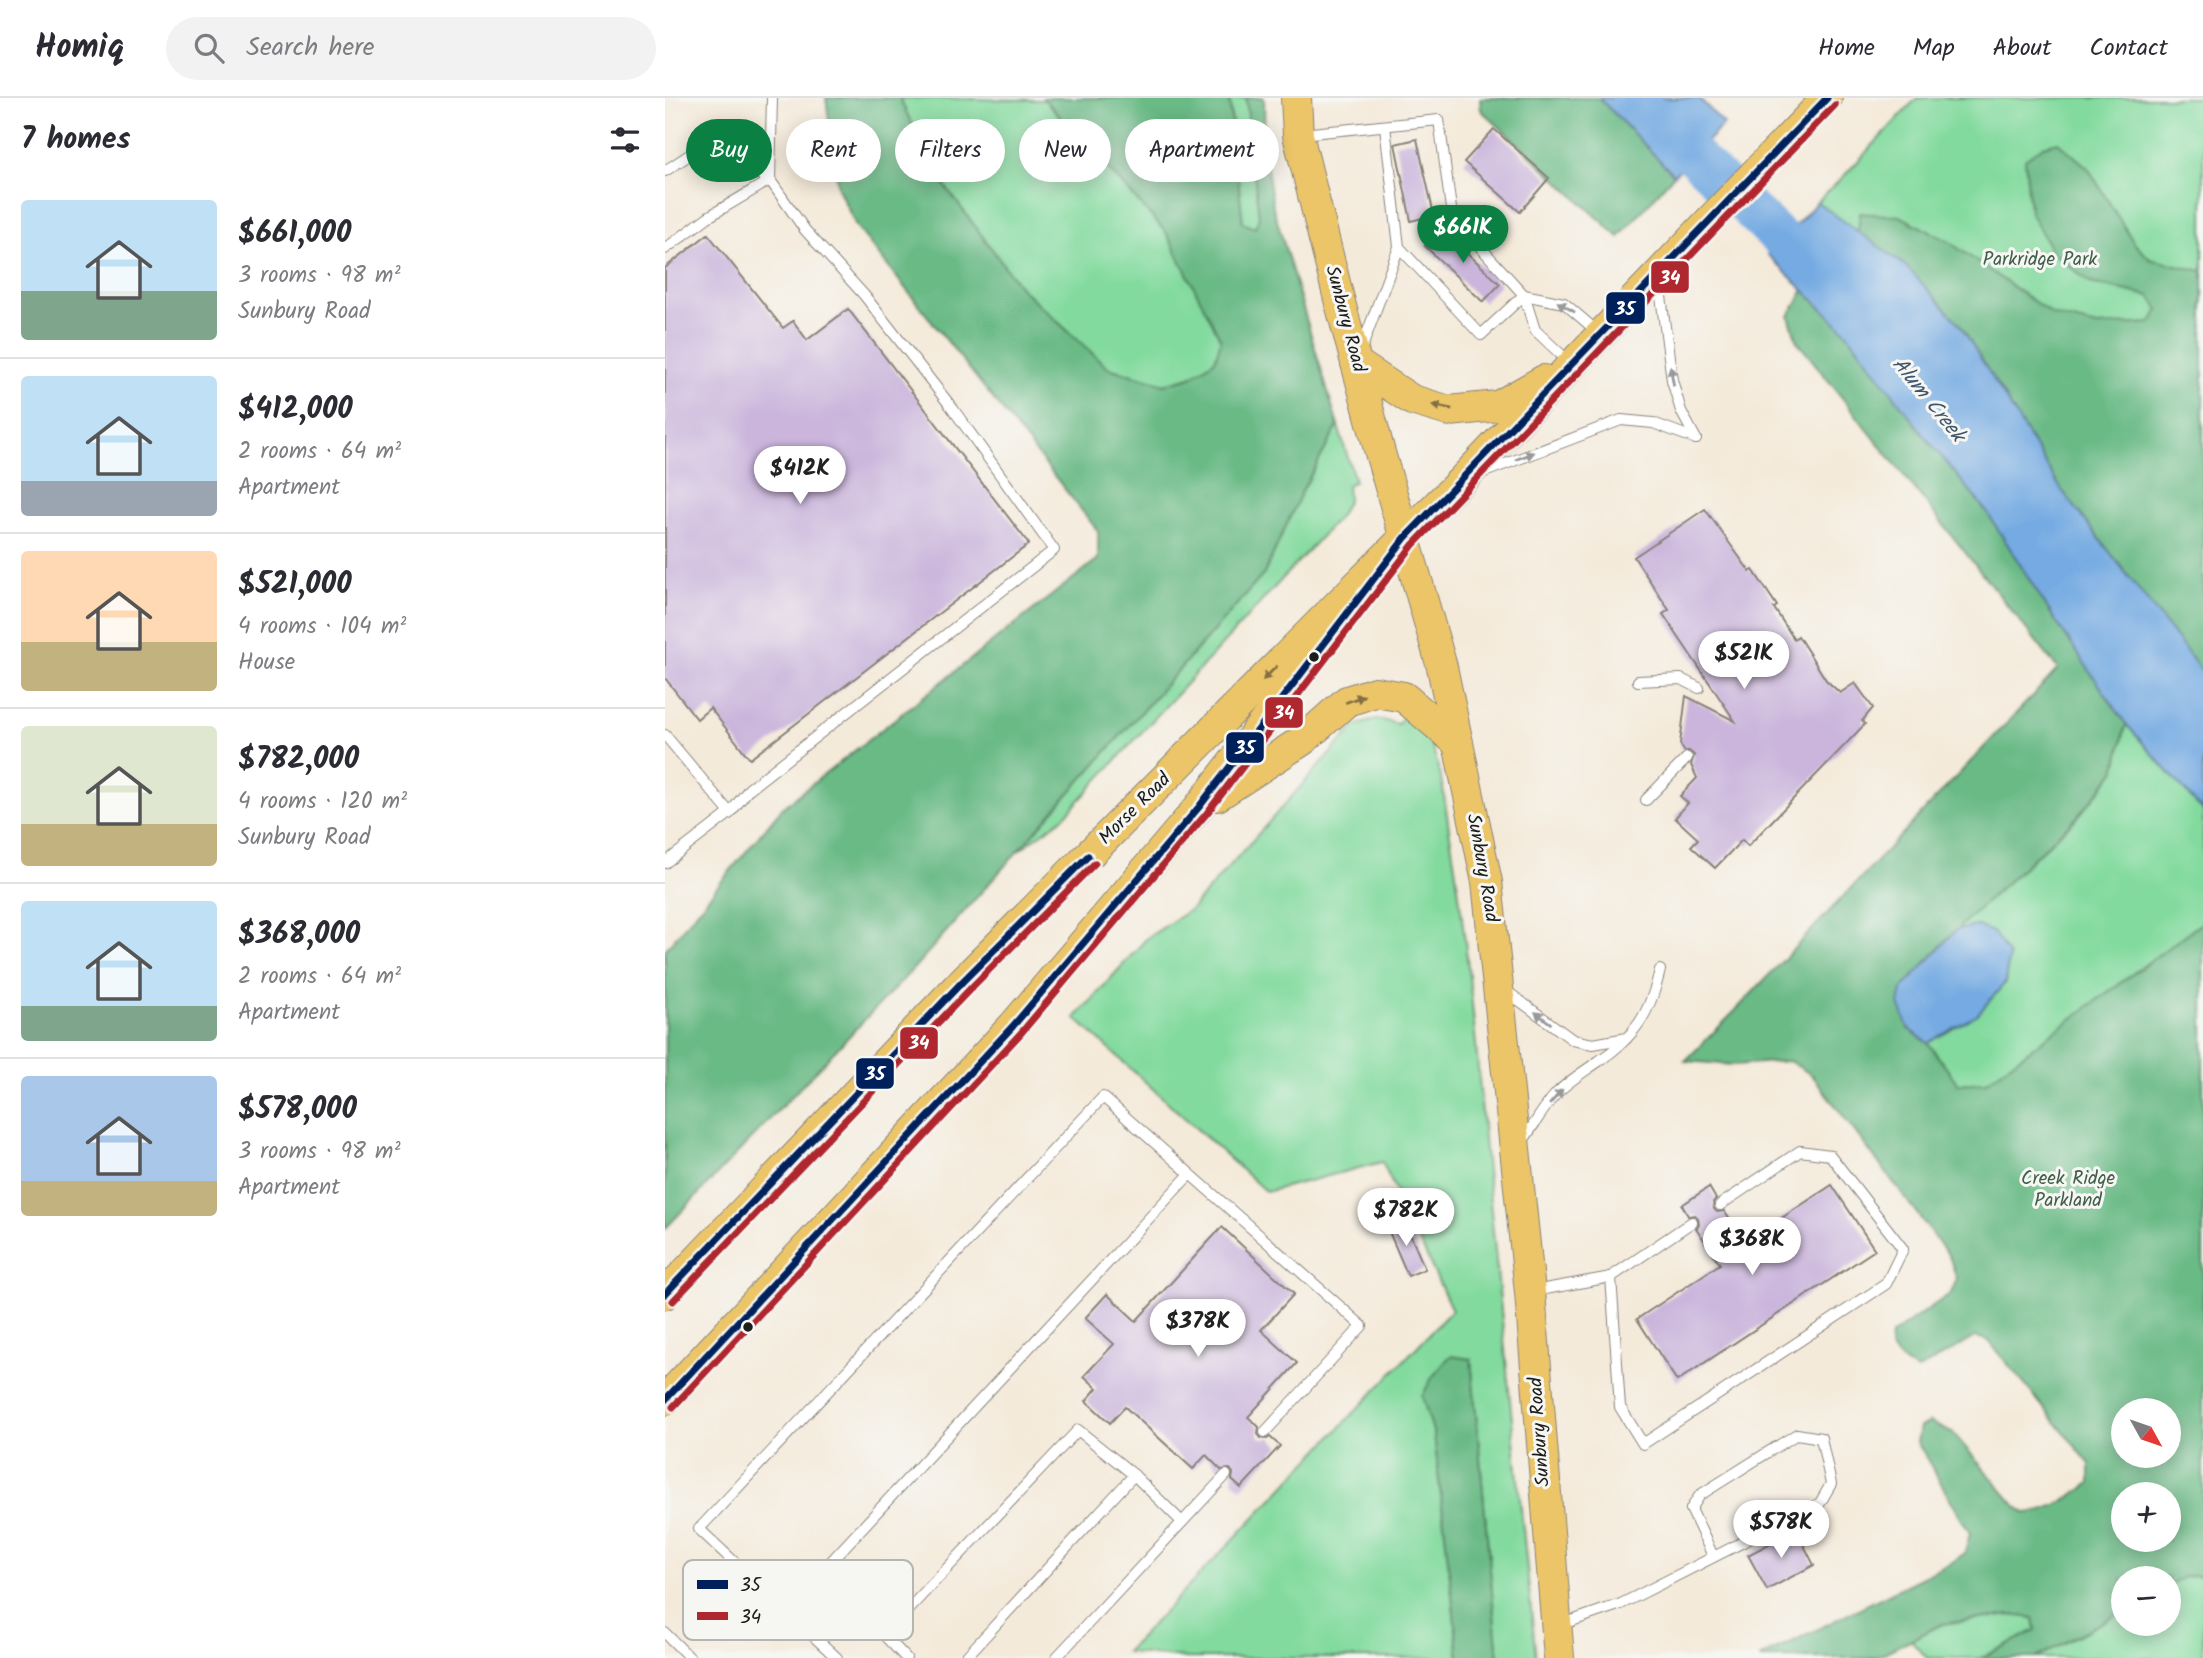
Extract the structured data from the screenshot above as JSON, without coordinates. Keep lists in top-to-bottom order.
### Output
{
  "streets": {
    "main road": ["Sunbury Road", "Morse Road"]
  },
  "crossings": [
    ["Sunbury Road", "Morse Road"]
  ],
  "water": ["Alum Creek"],
  "parks": ["Parkridge Park", "Creek Ridge Parkland"],
  "lines": ["transit line 35", "transit line 34"],
  "legend": ["35", "34"],
  "north": "bottom right",
  "page": {
    "header": "Homiq",
    "search": "Search here",
    "nav": [
      "Home",
      "Map",
      "About",
      "Contact"
    ],
    "heading": "7 homes",
    "chip": [
      "Buy",
      "Rent",
      "Filters",
      "New",
      "Apartment"
    ],
    "list": [
      {
        "name": "$661,000",
        "note": "3 rooms · 98 m² · Sunbury Road"
      },
      {
        "name": "$412,000",
        "note": "2 rooms · 64 m² · Apartment"
      },
      {
        "name": "$521,000",
        "note": "4 rooms · 104 m² · House"
      },
      {
        "name": "$782,000",
        "note": "4 rooms · 120 m² · Sunbury Road"
      },
      {
        "name": "$368,000",
        "note": "2 rooms · 64 m² · Apartment"
      },
      {
        "name": "$578,000",
        "note": "3 rooms · 98 m² · Apartment"
      }
    ],
    "price": [
      "$661K",
      "$412K",
      "$521K",
      "$782K",
      "$368K",
      "$378K",
      "$578K"
    ],
    "map_buttons": ["+", "−"]
  }
}
